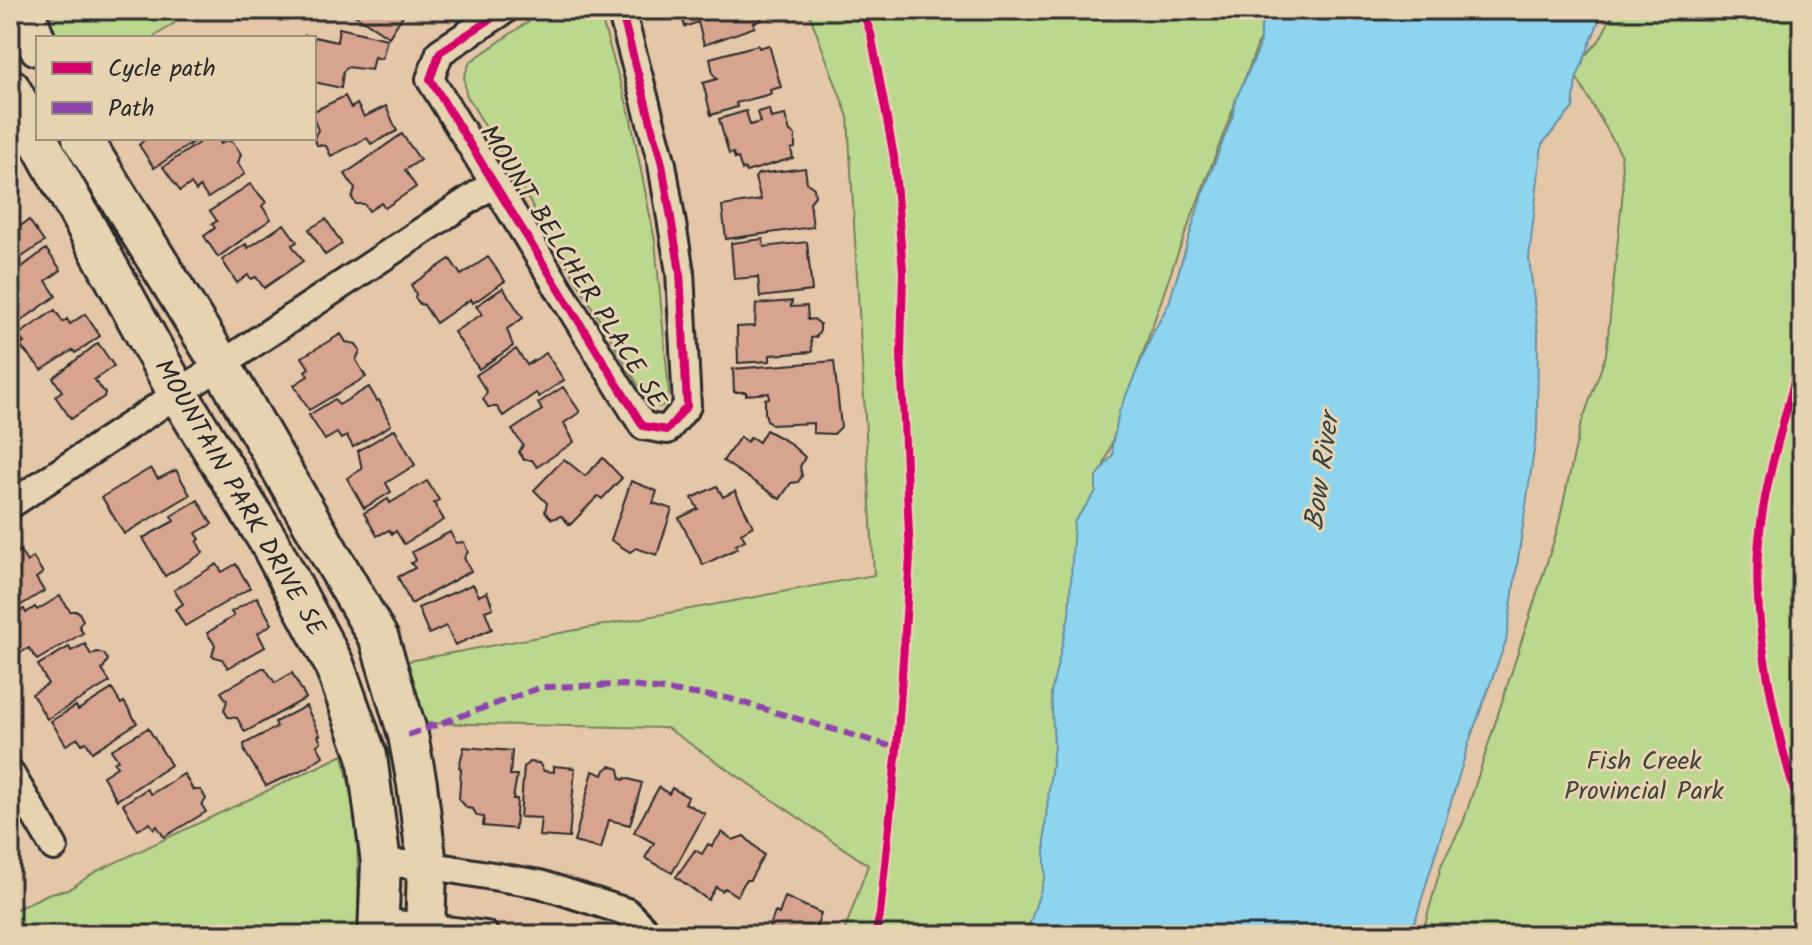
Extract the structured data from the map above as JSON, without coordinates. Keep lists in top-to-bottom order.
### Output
{
  "streets": {
    "street": ["MOUNT BELCHER PLACE SE", "MOUNTAIN PARK DRIVE SE"]
  },
  "crossings": [
    ["MOUNT BELCHER PLACE SE", "MOUNTAIN PARK DRIVE SE"]
  ],
  "water": ["Bow River"],
  "parks": ["Fish Creek Provincial Park"],
  "legend": ["Cycle path", "Path"]
}
